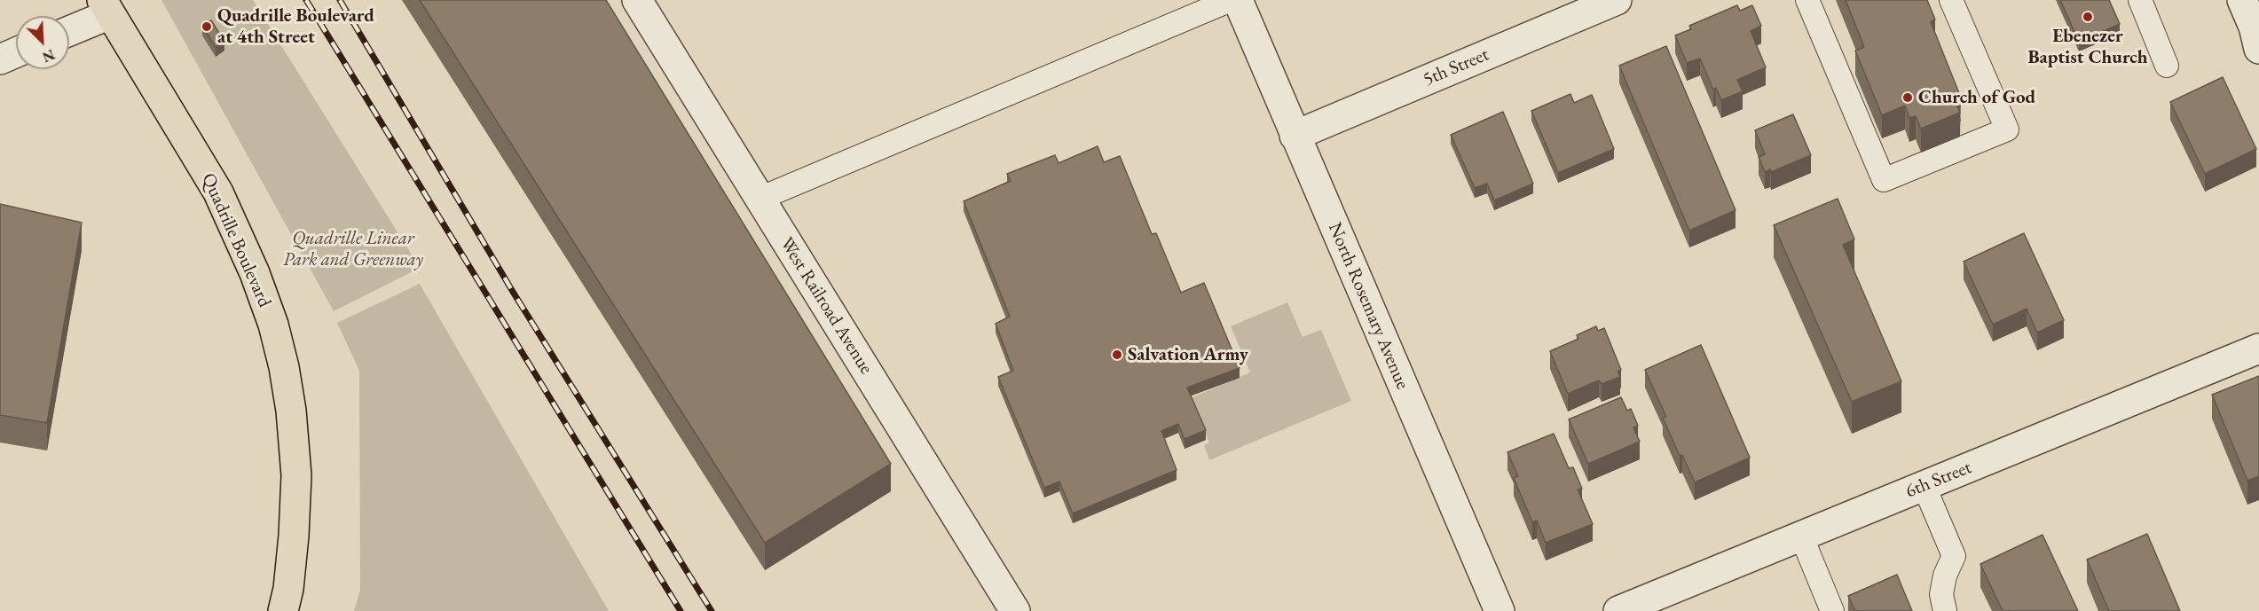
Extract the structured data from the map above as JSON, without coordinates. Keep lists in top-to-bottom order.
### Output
{
  "streets": {
    "main road": ["Quadrille Boulevard"],
    "street": [
      "5th Street",
      "West Railroad Avenue",
      "North Rosemary Avenue",
      "6th Street"
    ]
  },
  "crossings": [
    ["5th Street", "North Rosemary Avenue"]
  ],
  "parks": ["Quadrille Linear Park and Greenway"],
  "places": [
    "Ebenezer Baptist Church",
    "Quadrille Boulevard at 4th Street",
    "Church of God",
    "Salvation Army"
  ],
  "north": "bottom right"
}
